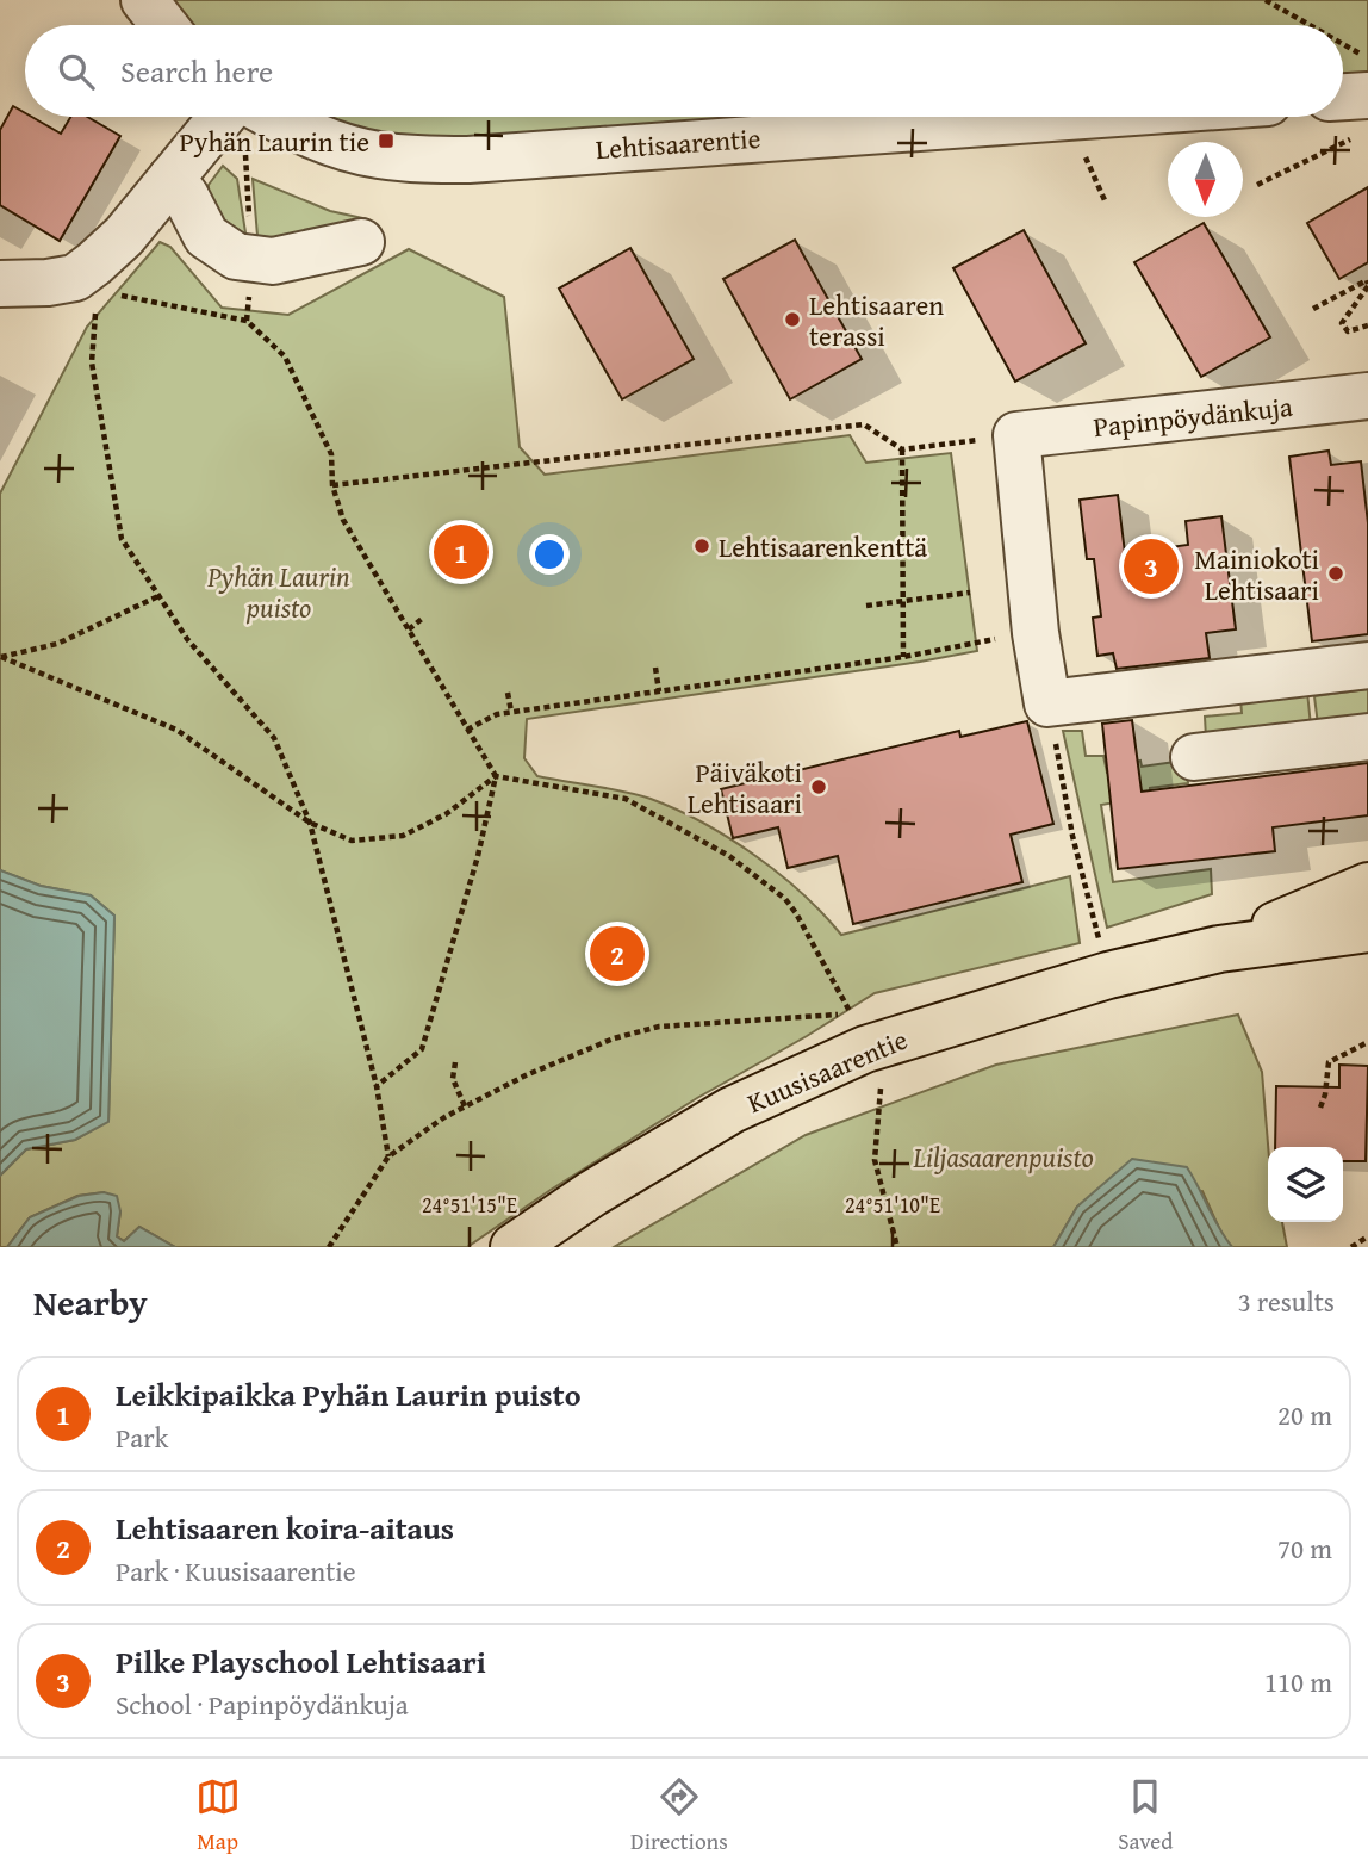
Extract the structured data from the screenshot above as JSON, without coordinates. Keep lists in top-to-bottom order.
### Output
{
  "streets": {
    "main road": ["Kuusisaarentie"],
    "street": ["Lehtisaarentie", "Papinpöydänkuja"]
  },
  "parks": ["Pyhän Laurin puisto", "Liljasaarenpuisto"],
  "places": {
    "transit": ["Pyhän Laurin tie"],
    "other": [
      "Lehtisaaren terassi",
      "Lehtisaarenkenttä",
      "Mainiokoti Lehtisaari",
      "Päiväkoti Lehtisaari"
    ]
  },
  "north": "bottom",
  "page": {
    "search": "Search here",
    "pins": ["1", "3", "2"],
    "heading": ["Nearby", "3 results"],
    "list": [
      {
        "mark": "1",
        "name": "Leikkipaikka Pyhän Laurin puisto",
        "note": "Park",
        "value": "20 m"
      },
      {
        "mark": "2",
        "name": "Lehtisaaren koira-aitaus",
        "note": "Park · Kuusisaarentie",
        "value": "70 m"
      },
      {
        "mark": "3",
        "name": "Pilke Playschool Lehtisaari",
        "note": "School · Papinpöydänkuja",
        "value": "110 m"
      }
    ],
    "nav": ["Map", "Directions", "Saved"]
  },
  "coordinates": ["24°51'15\"E", "24°51'10\"E"]
}
